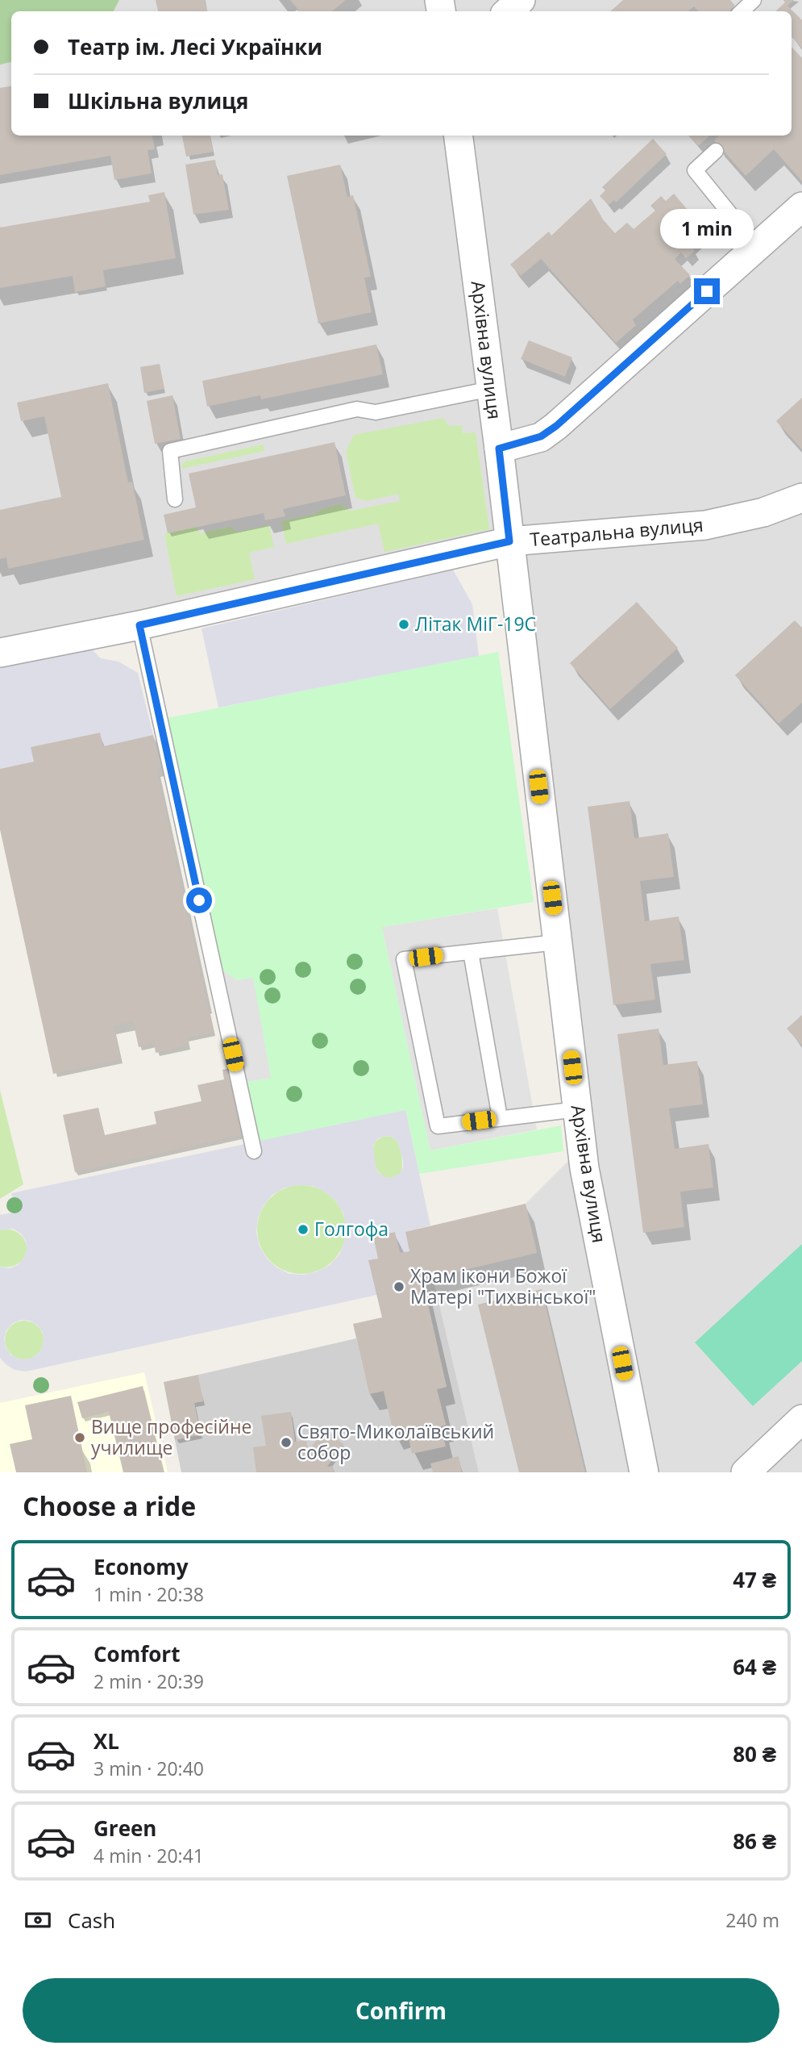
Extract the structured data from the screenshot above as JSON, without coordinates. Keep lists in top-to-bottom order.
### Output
{
  "streets": {
    "street": ["Архівна вулиця", "Театральна вулиця"]
  },
  "crossings": [
    ["Архівна вулиця", "Театральна вулиця"]
  ],
  "places": [
    "Літак МіГ-19С",
    "Голгофа",
    "Храм ікони Божої Матері \"Тихвінської\"",
    "Вище професійне училище",
    "Свято-Миколаївський собор"
  ],
  "page": {
    "banner": ["Театр ім. Лесі Українки", "Шкільна вулиця"],
    "bubble": "1 min",
    "heading": "Choose a ride",
    "list": [
      {
        "name": "Economy",
        "note": "1 min · 20:38",
        "value": "47 ₴"
      },
      {
        "name": "Comfort",
        "note": "2 min · 20:39",
        "value": "64 ₴"
      },
      {
        "name": "XL",
        "note": "3 min · 20:40",
        "value": "80 ₴"
      },
      {
        "name": "Green",
        "note": "4 min · 20:41",
        "value": "86 ₴"
      }
    ],
    "pay": ["Cash", "240 m"],
    "buttons": "Confirm"
  }
}
